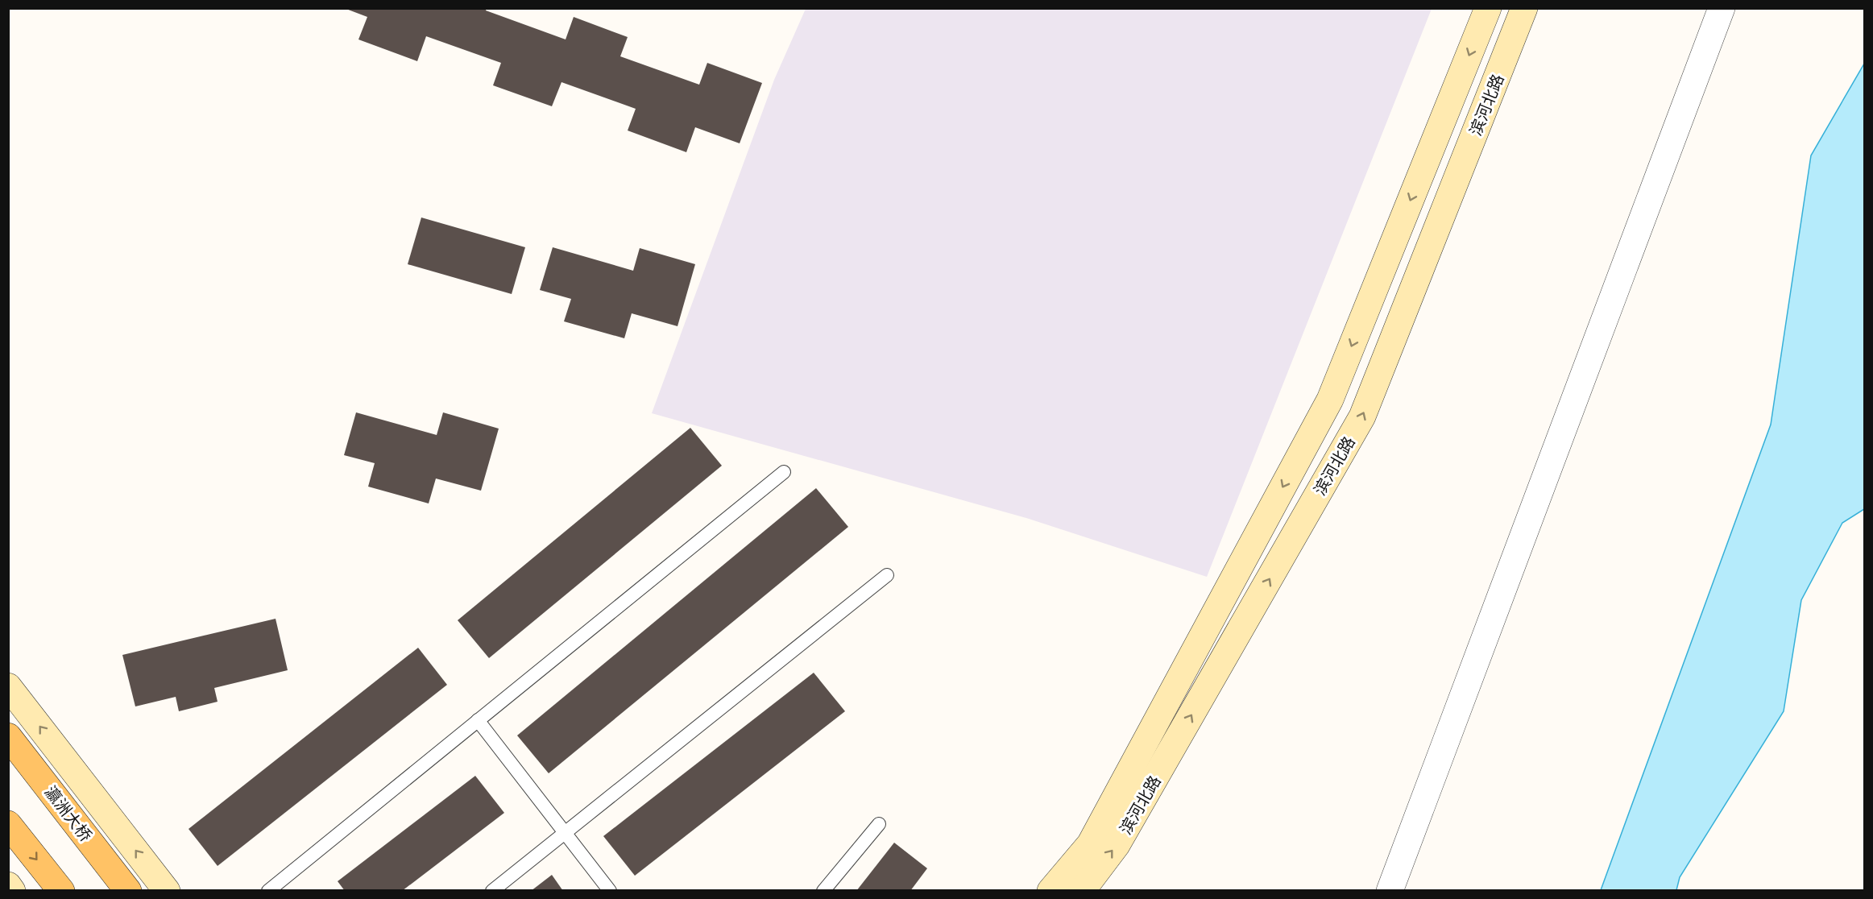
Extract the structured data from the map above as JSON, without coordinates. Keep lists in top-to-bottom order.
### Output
{
  "streets": {
    "main road": ["滨河北路", "瀛洲大桥"]
  }
}
